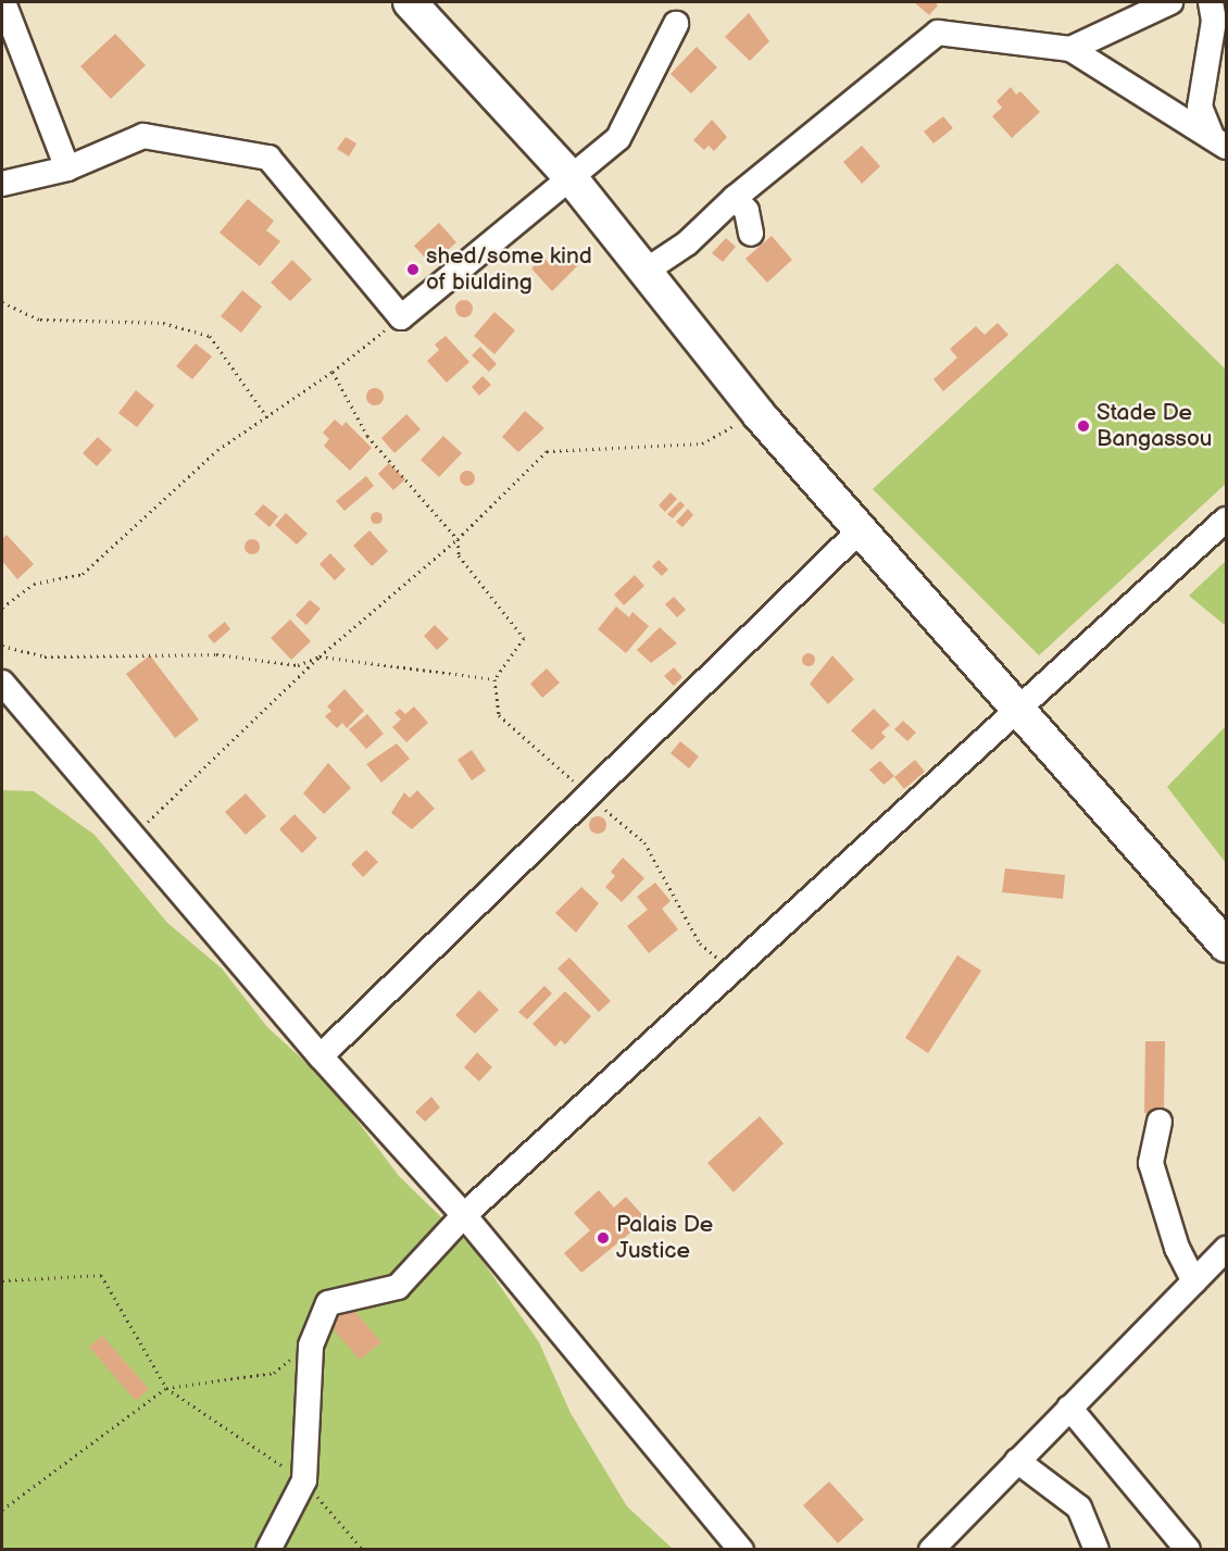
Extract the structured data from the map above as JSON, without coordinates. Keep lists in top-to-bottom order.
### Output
{
  "places": ["shed/some kind of biulding", "Stade De Bangassou", "Palais De Justice"]
}
